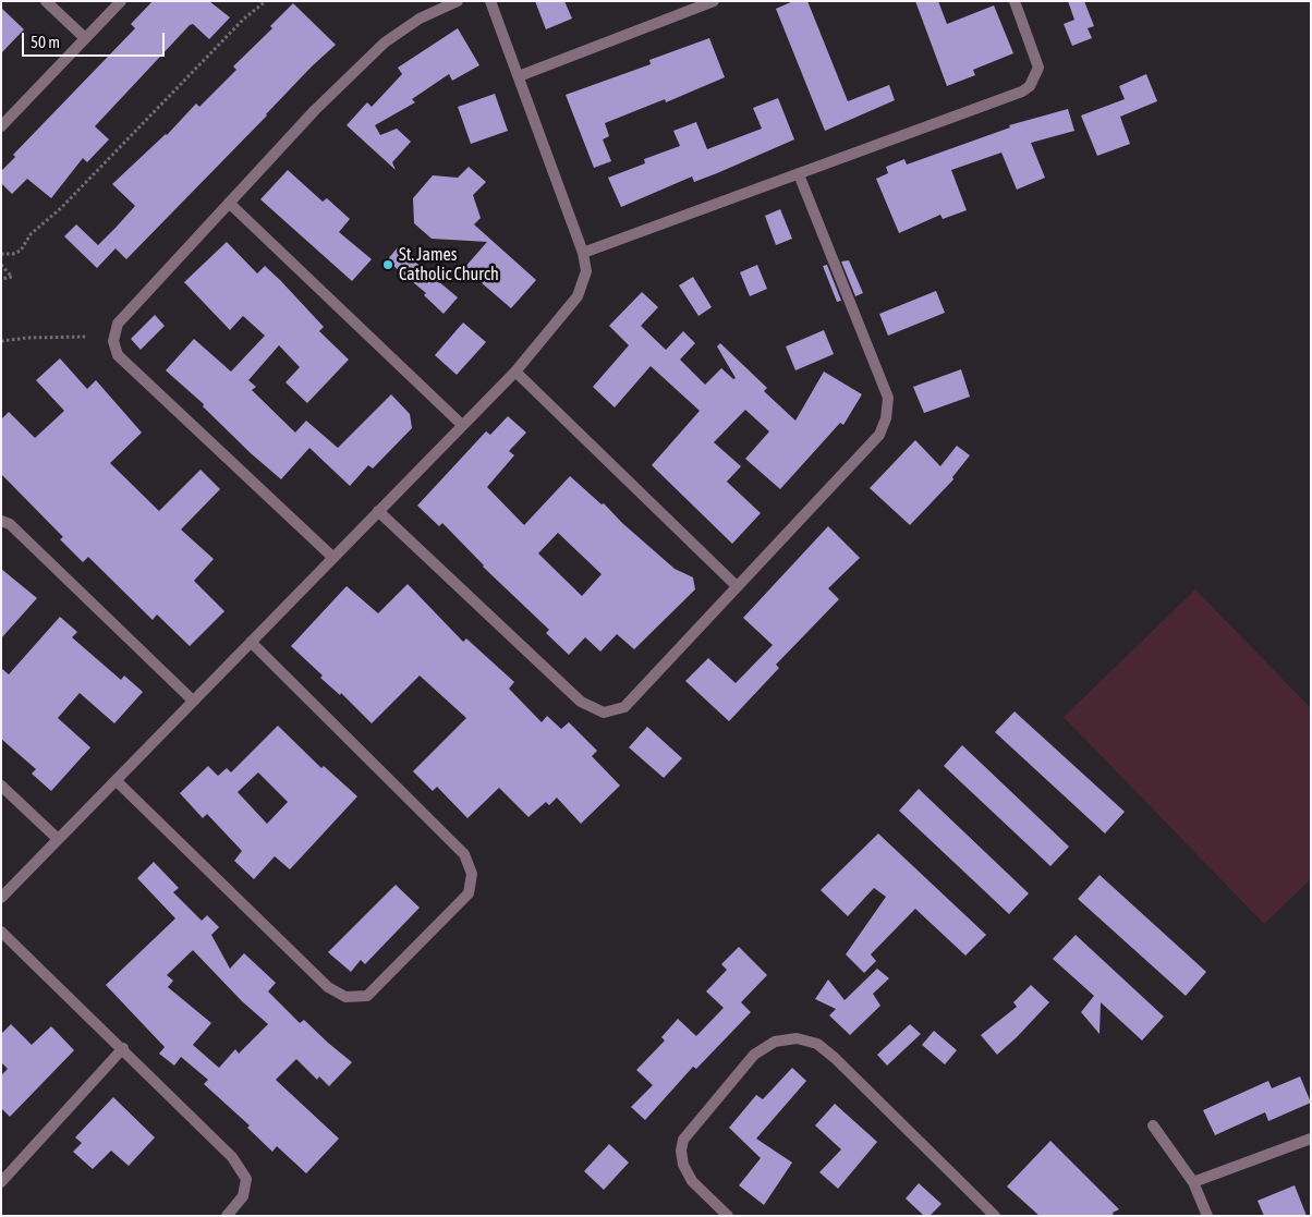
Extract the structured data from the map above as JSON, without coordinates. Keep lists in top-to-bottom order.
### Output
{
  "places": ["St. James Catholic Church"],
  "scale_bar": "50 m"
}
